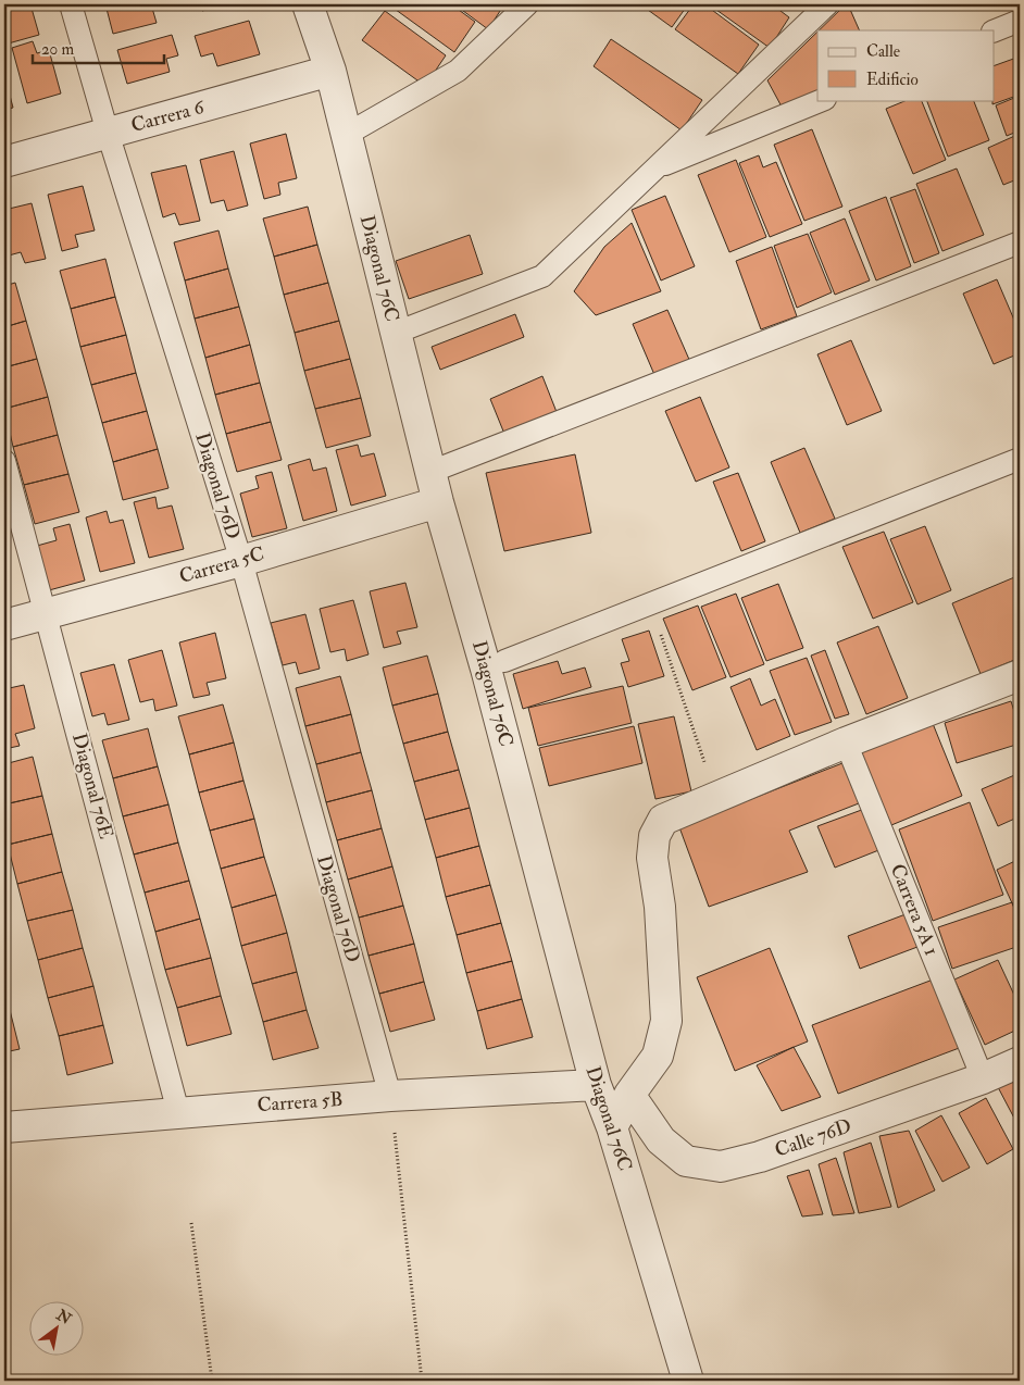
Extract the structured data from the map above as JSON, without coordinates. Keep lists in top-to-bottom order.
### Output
{
  "streets": {
    "street": [
      "Carrera 6",
      "Diagonal 76C",
      "Carrera 5C",
      "Carrera 5B",
      "Calle 76D"
    ],
    "lane": ["Diagonal 76D", "Diagonal 76E", "Carrera 5A 1"]
  },
  "crossings": [
    ["Carrera 6", "Diagonal 76C"],
    ["Carrera 6", "Diagonal 76D"],
    ["Diagonal 76C", "Carrera 5C"],
    ["Diagonal 76C", "Carrera 5B"],
    ["Diagonal 76D", "Carrera 5C"],
    ["Diagonal 76D", "Carrera 5B"],
    ["Carrera 5C", "Diagonal 76E"],
    ["Diagonal 76E", "Carrera 5B"],
    ["Carrera 5A 1", "Calle 76D"]
  ],
  "legend": ["Calle", "Edificio"],
  "scale_bar": "20 m",
  "north": "top right"
}
